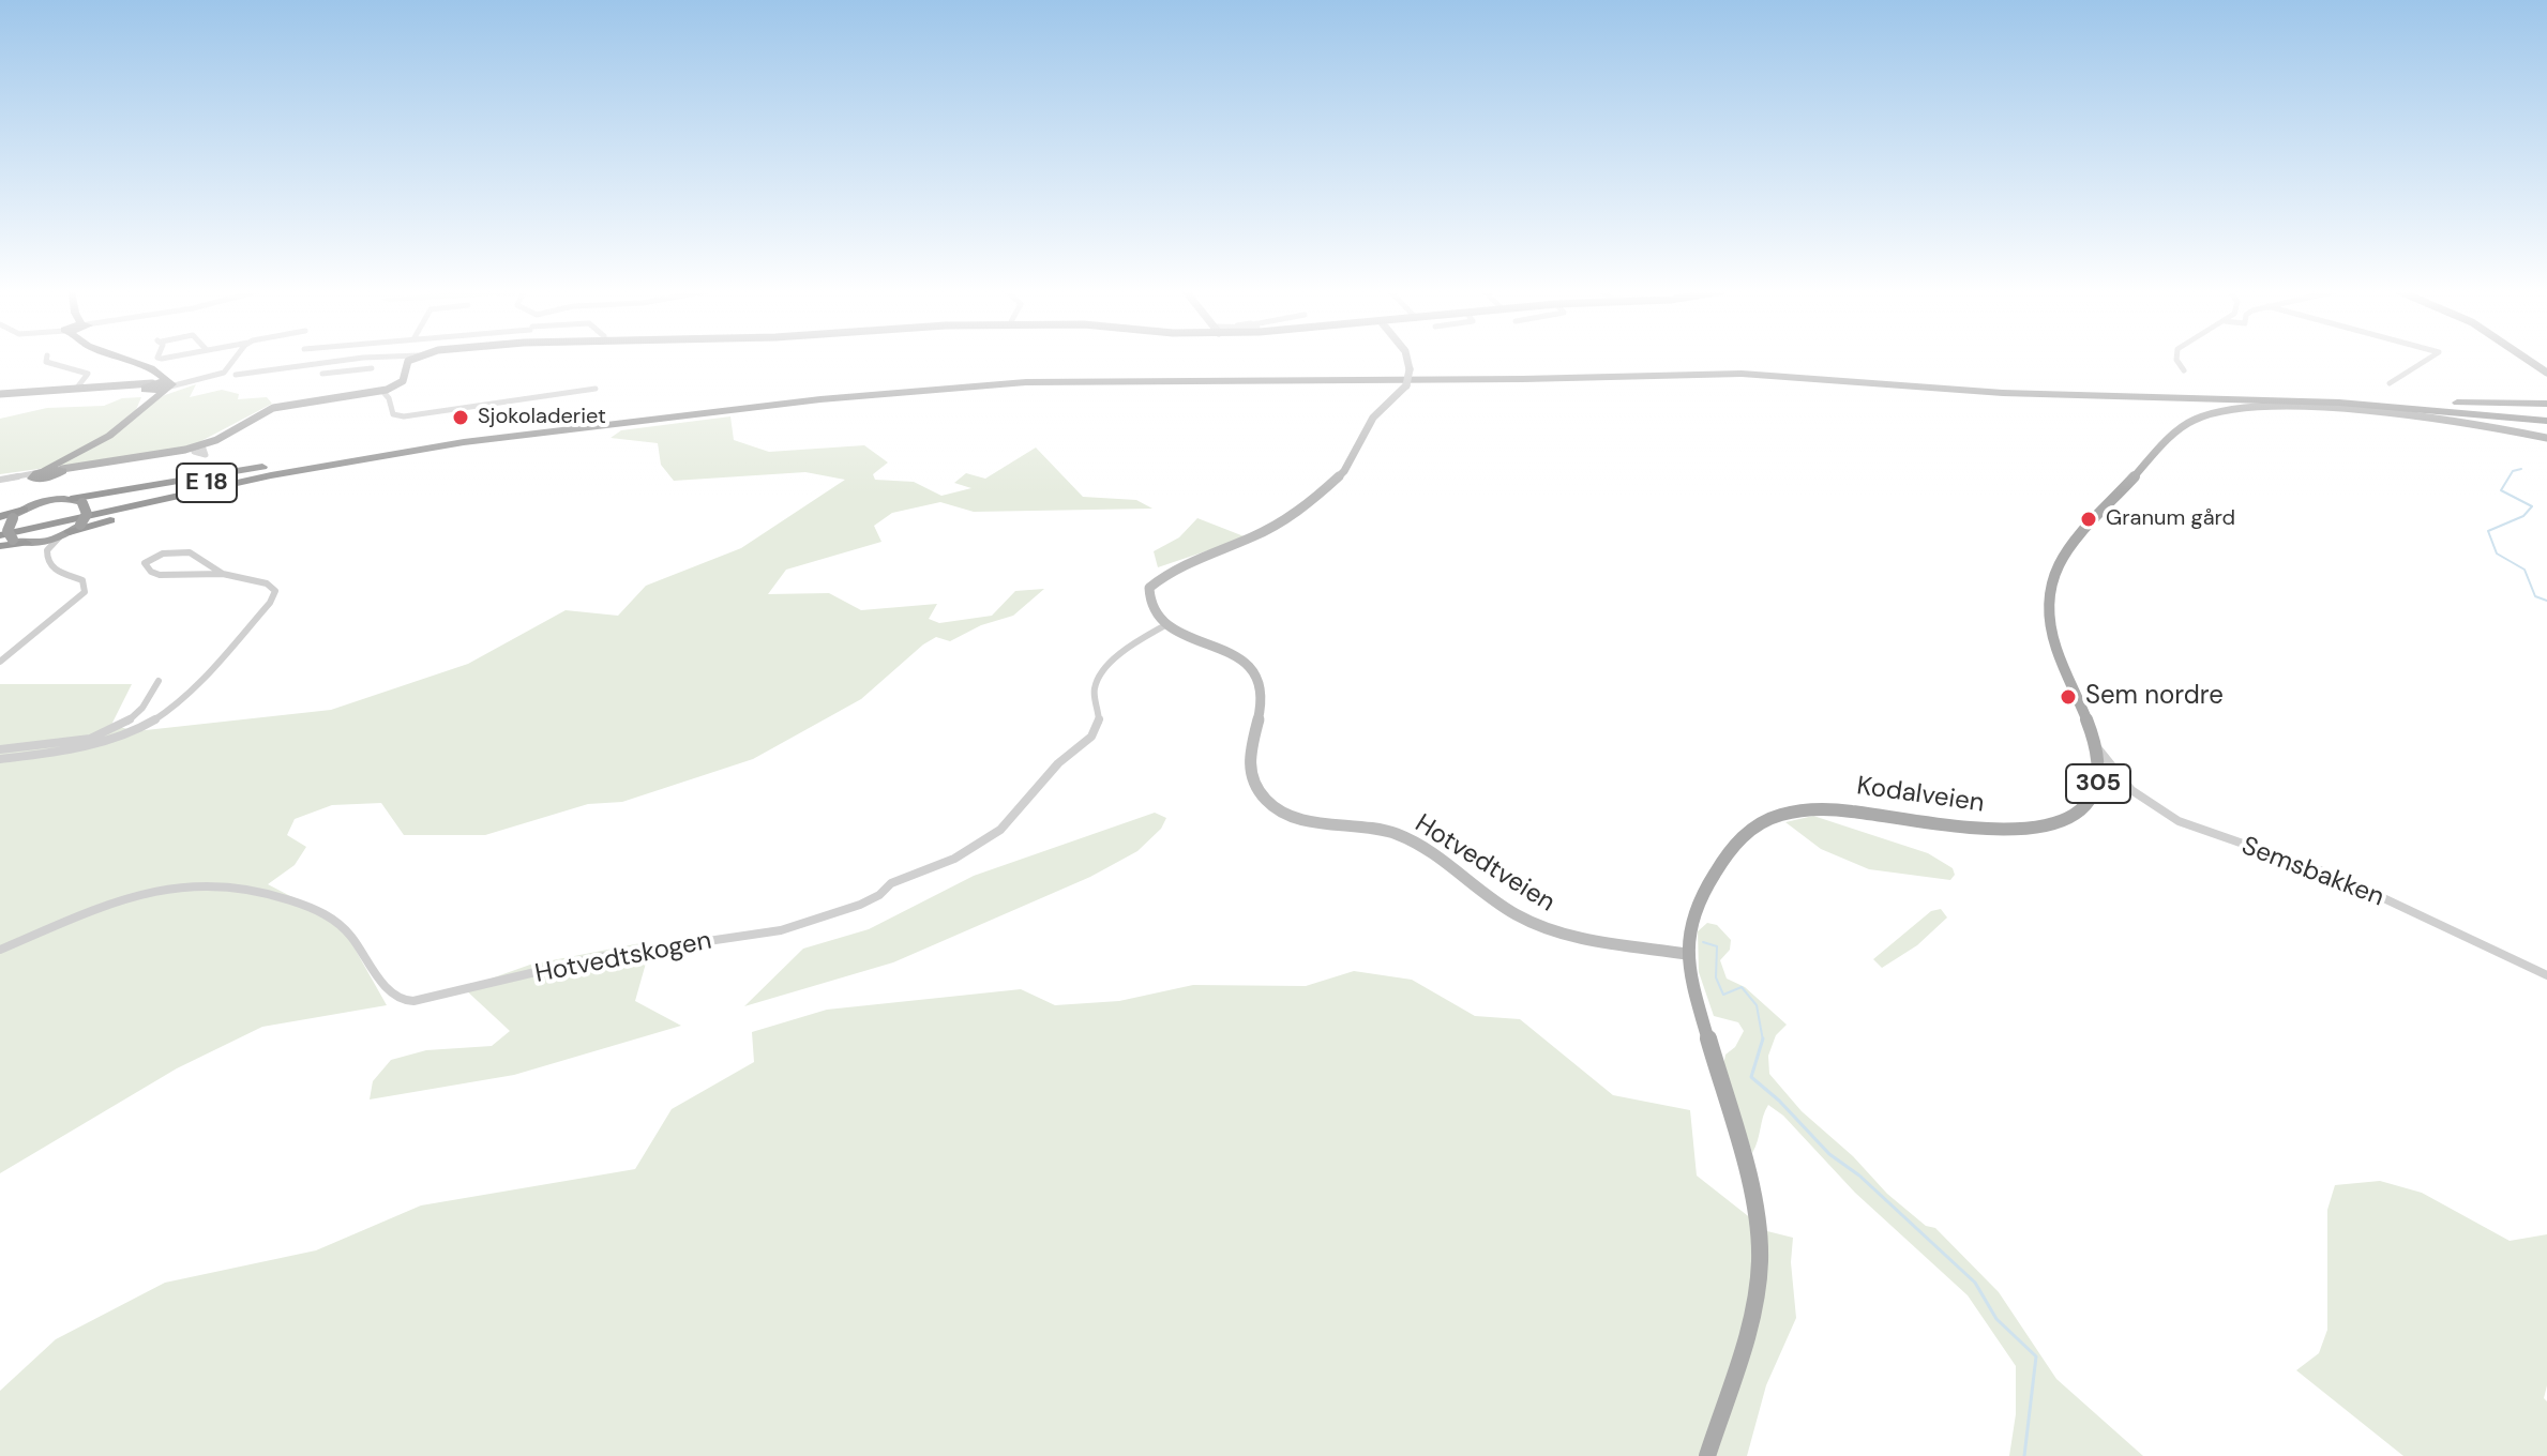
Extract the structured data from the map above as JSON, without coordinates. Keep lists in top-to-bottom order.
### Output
{
  "streets": {
    "highway": ["E 18"],
    "main road": ["305", "Kodalveien", "Hotvedtveien"],
    "street": ["Semsbakken", "Hotvedtskogen"]
  },
  "crossings": [
    ["Kodalveien", "Hotvedtveien"],
    ["Kodalveien", "Semsbakken"],
    ["Hotvedtveien", "Hotvedtskogen"]
  ],
  "places": ["Sjokoladeriet", "Granum gård", "Sem nordre"]
}
